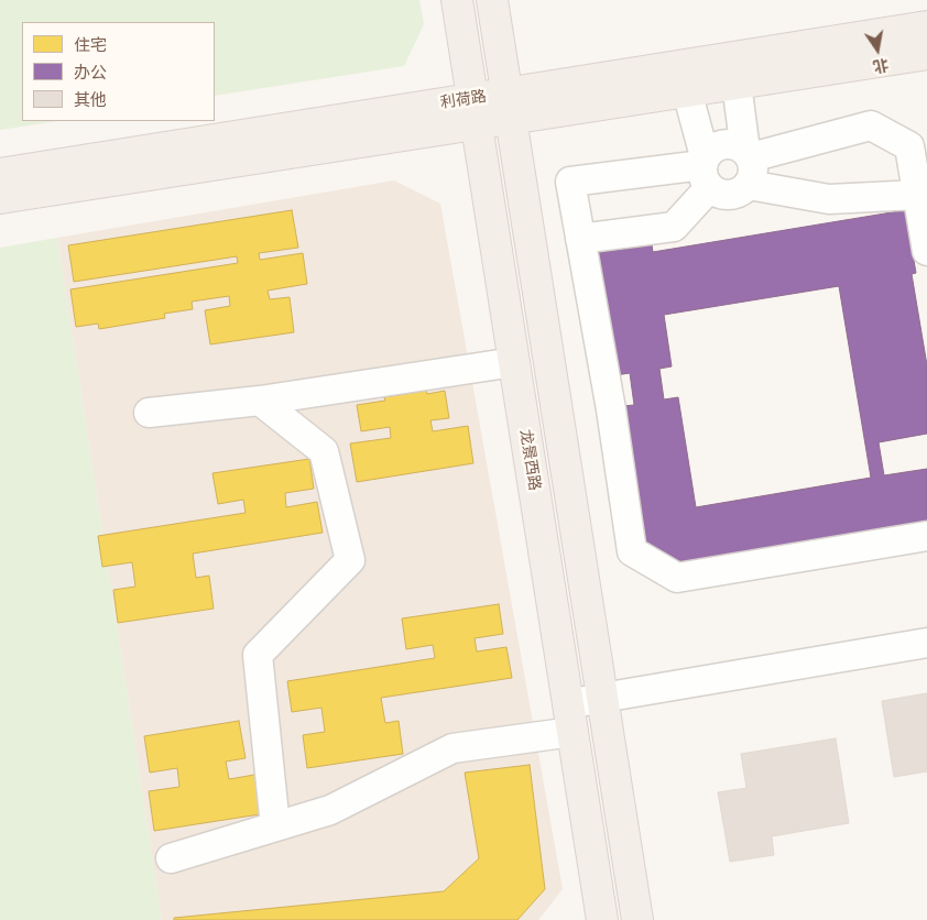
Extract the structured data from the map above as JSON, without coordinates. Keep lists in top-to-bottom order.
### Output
{
  "streets": {
    "main road": ["利荷路", "龙景西路"]
  },
  "crossings": [
    ["利荷路", "龙景西路"]
  ],
  "legend": ["住宅", "办公", "其他"],
  "north": "bottom"
}
